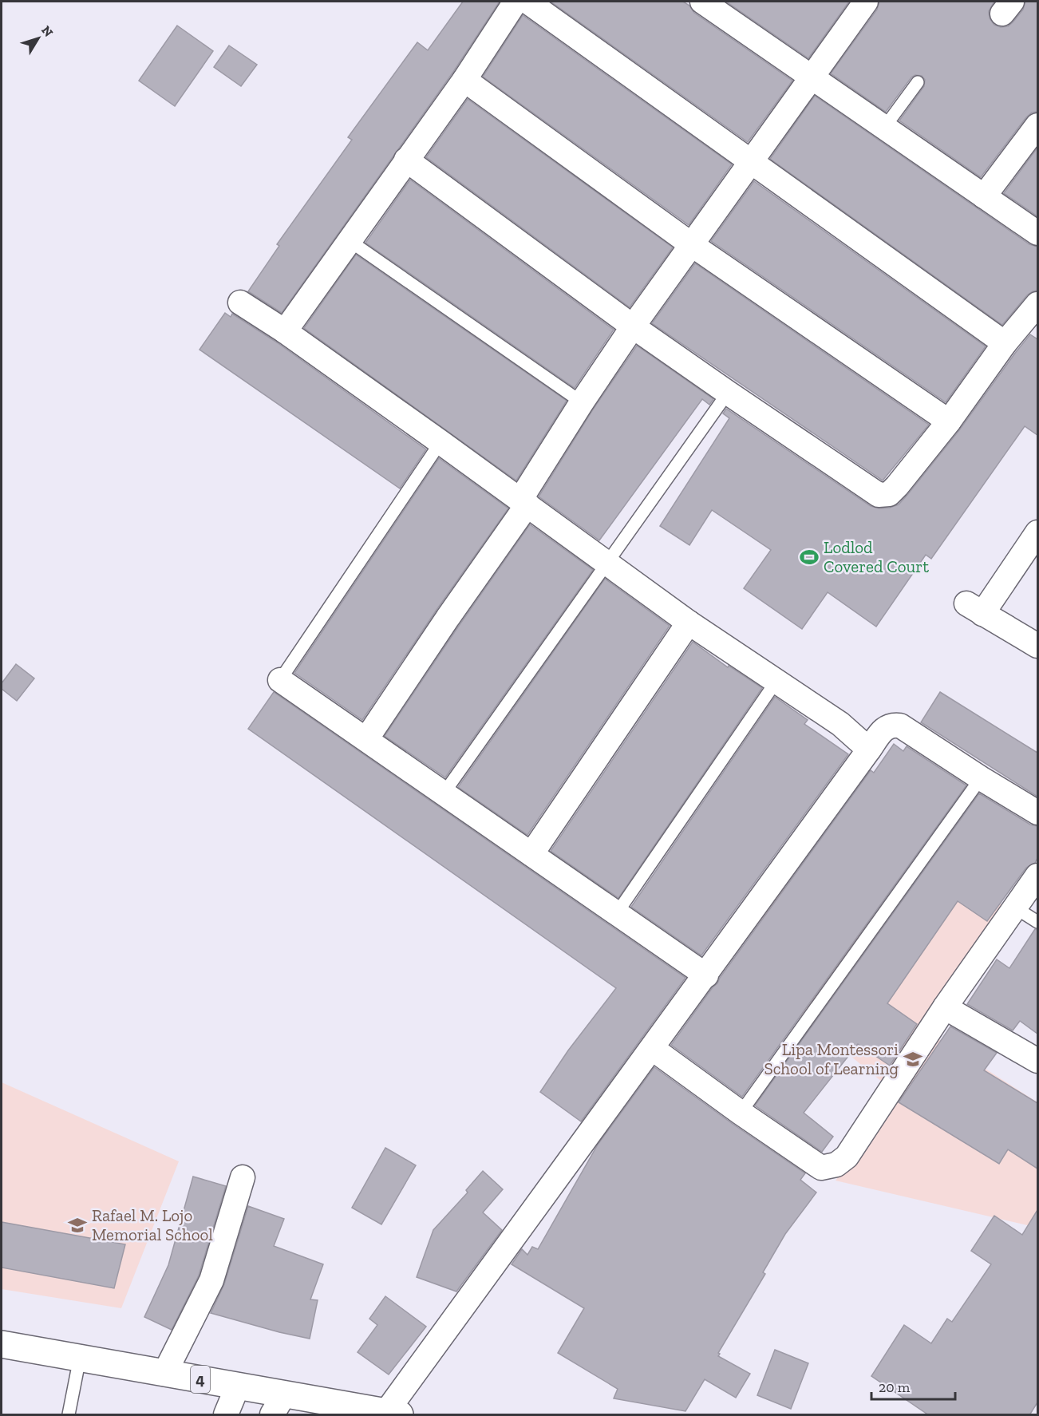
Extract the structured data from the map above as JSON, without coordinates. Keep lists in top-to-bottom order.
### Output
{
  "streets": {
    "highway": ["4"]
  },
  "places": {
    "sports": ["Lodlod Covered Court"],
    "school or university": ["Lipa Montessori School of Learning", "Rafael M. Lojo Memorial School"]
  },
  "scale_bar": "20 m",
  "north": "top right"
}
